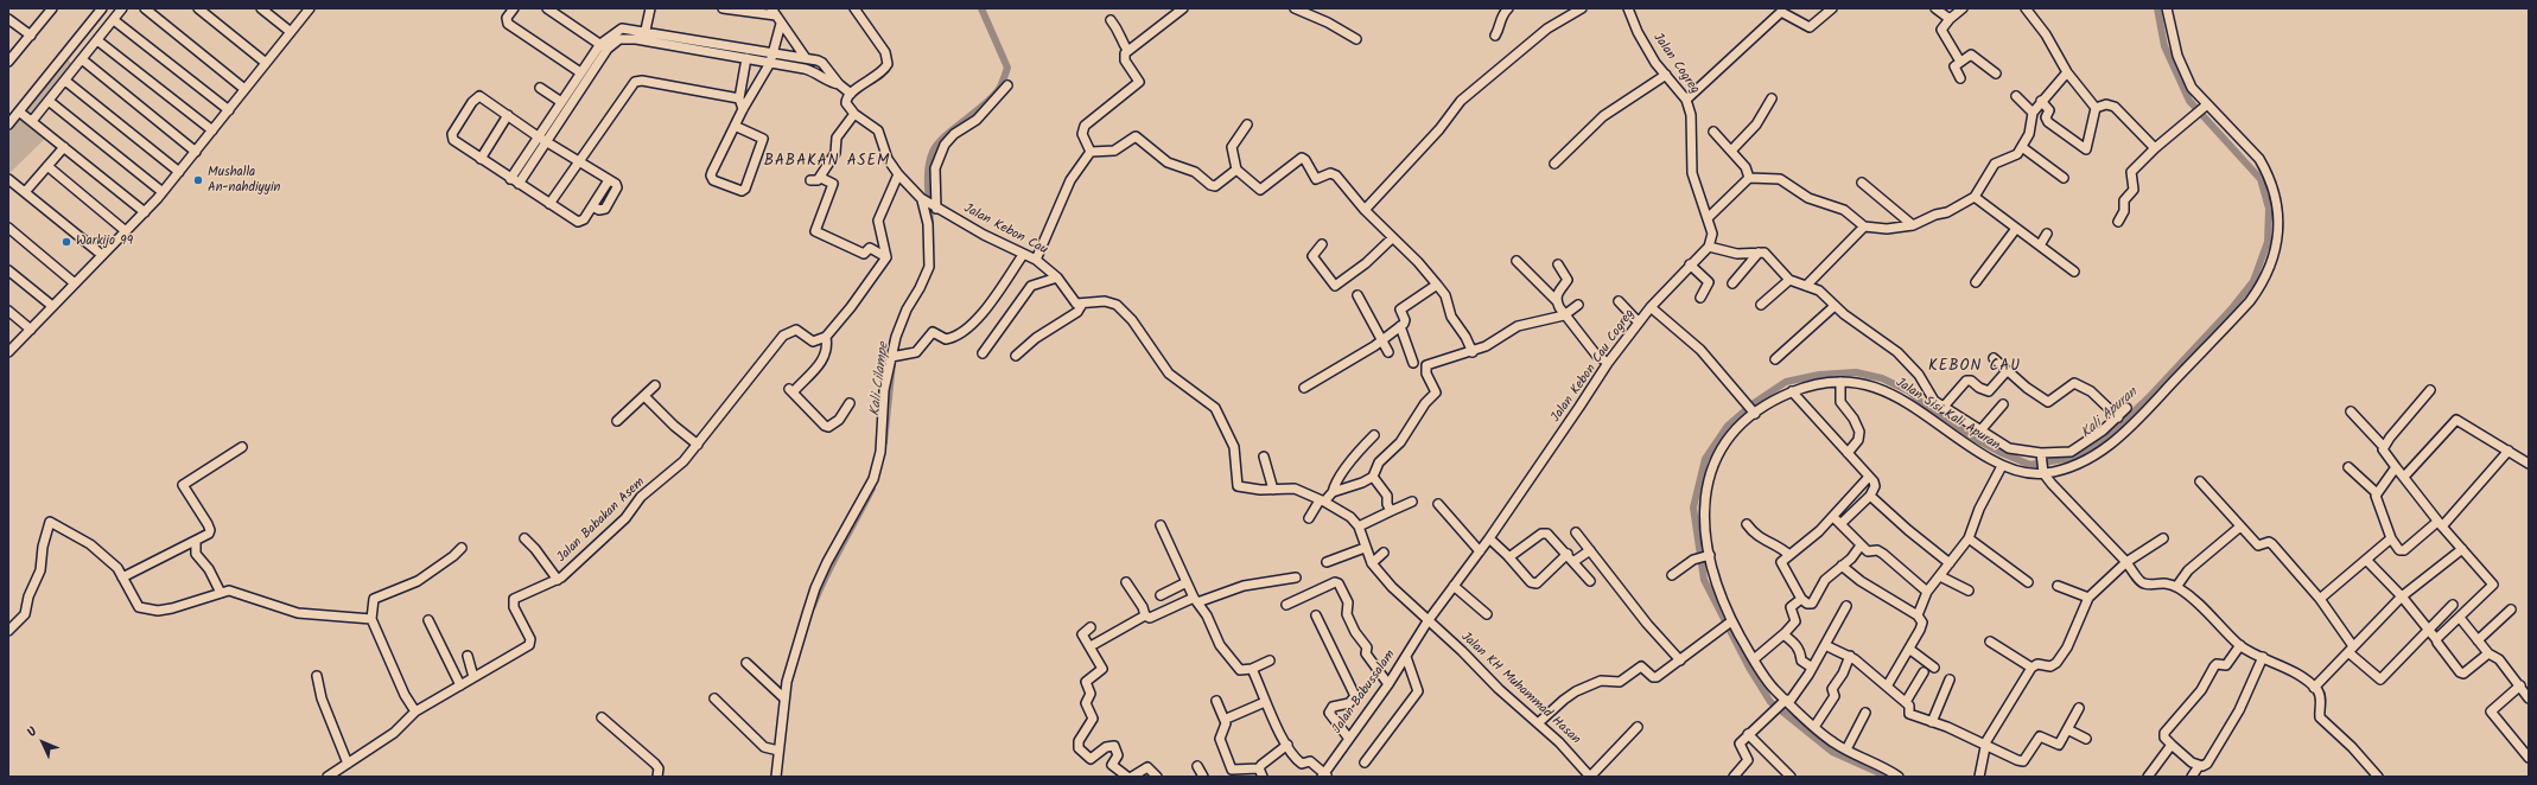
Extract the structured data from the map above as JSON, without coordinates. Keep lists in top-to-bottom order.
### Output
{
  "streets": {
    "street": [
      "Jalan Cogreg",
      "Jalan Kebon Cau",
      "Jalan Kebon Cau Cogreg",
      "Jalan Sisi Kali Apuran",
      "Jalan Babakan Asem",
      "Jalan KH Muhammad Hasan",
      "Jalan Babussalam"
    ]
  },
  "crossings": [
    ["Jalan Cogreg", "Jalan Kebon Cau Cogreg"],
    ["Jalan Kebon Cau Cogreg", "Jalan KH Muhammad Hasan"],
    ["Jalan Kebon Cau Cogreg", "Jalan Babussalam"],
    ["Jalan KH Muhammad Hasan", "Jalan Babussalam"]
  ],
  "districts": ["BABAKAN ASEM", "KEBON CAU"],
  "water": ["Kali Cilampe", "Kali Apuran"],
  "places": ["Mushalla An-nahdiyyin", "Warkijo 99"],
  "north": "top left"
}
